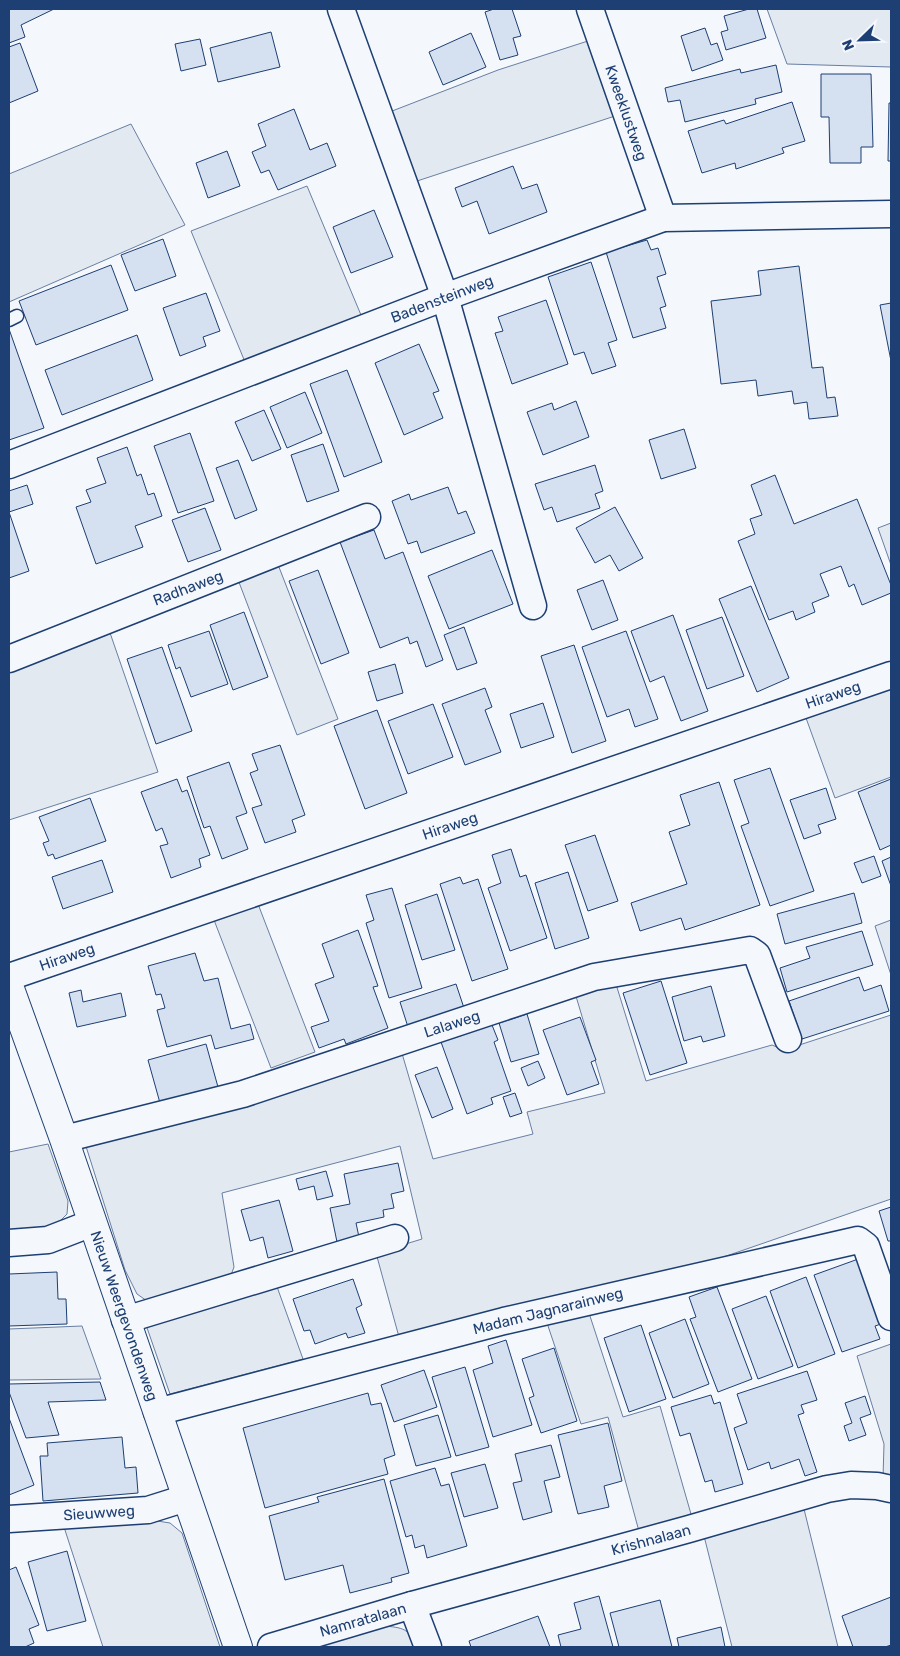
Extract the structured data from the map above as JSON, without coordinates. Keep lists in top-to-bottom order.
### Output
{
  "streets": {
    "street": [
      "Kweeklustweg",
      "Badensteinweg",
      "Radhaweg",
      "Hiraweg",
      "Lalaweg",
      "Madam Jagnarainweg",
      "Nieuw Weergevondenweg",
      "Sieuwweg",
      "Krishnalaan",
      "Namratalaan"
    ]
  },
  "crossings": [
    ["Kweeklustweg", "Badensteinweg"],
    ["Hiraweg", "Nieuw Weergevondenweg"],
    ["Lalaweg", "Nieuw Weergevondenweg"],
    ["Madam Jagnarainweg", "Nieuw Weergevondenweg"],
    ["Nieuw Weergevondenweg", "Sieuwweg"],
    ["Krishnalaan", "Namratalaan"]
  ],
  "north": "bottom left"
}
